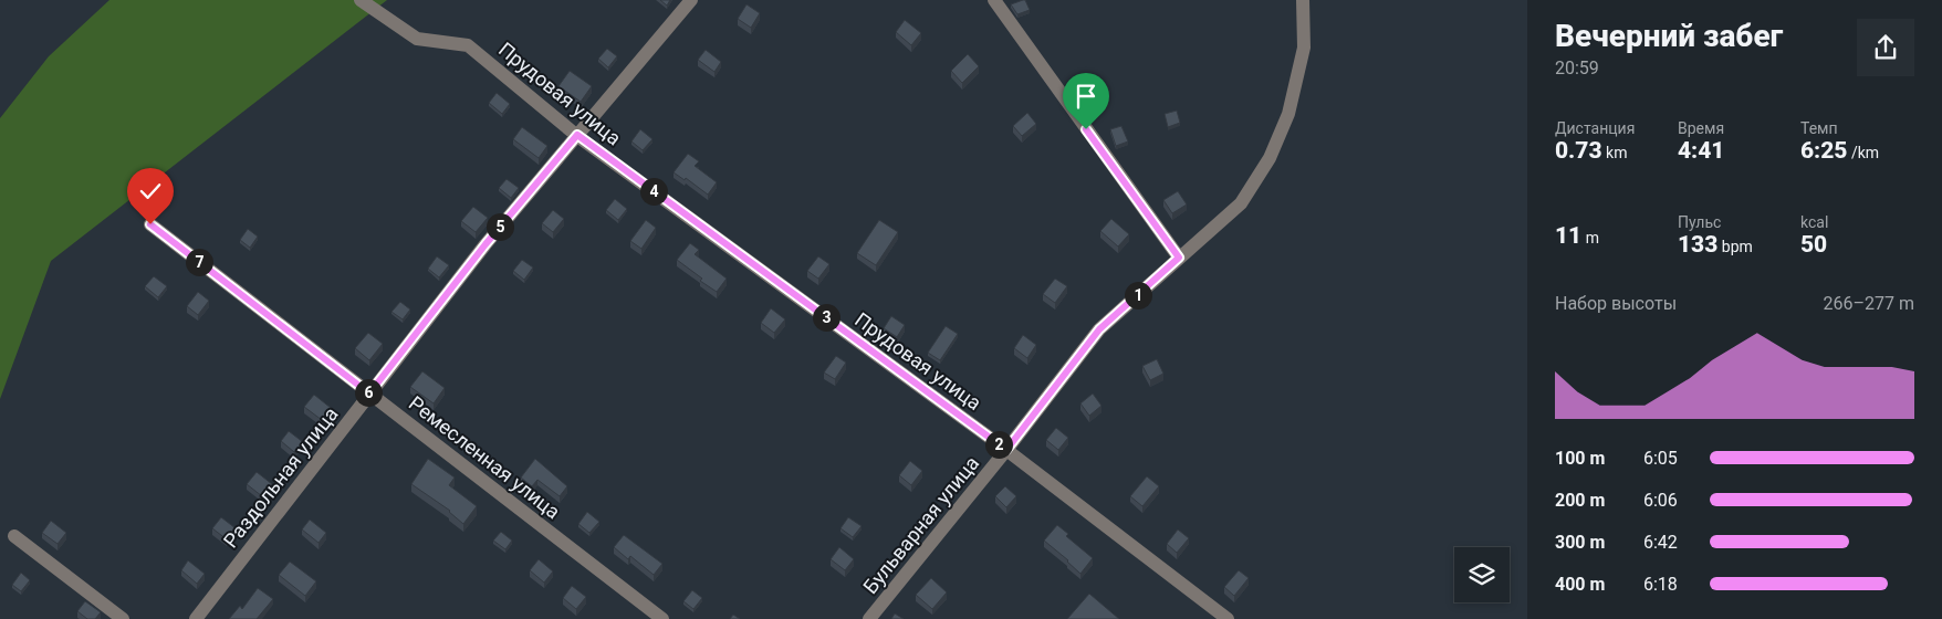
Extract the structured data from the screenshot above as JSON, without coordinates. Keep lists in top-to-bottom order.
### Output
{
  "streets": {
    "street": [
      "Прудовая улица",
      "Ремесленная улица",
      "Раздольная улица",
      "Бульварная улица"
    ]
  },
  "crossings": [
    ["Прудовая улица", "Раздольная улица"],
    ["Прудовая улица", "Бульварная улица"],
    ["Ремесленная улица", "Раздольная улица"]
  ],
  "page": {
    "heading": ["Вечерний забег", "20:59"],
    "stats": [
      ["Дистанция", "0.73 km"],
      ["Время", "4:41"],
      ["Темп", "6:25 /km"],
      ["11 m"],
      ["Пульс", "133 bpm"],
      ["kcal", "50"]
    ],
    "pins": [
      "4",
      "5",
      "7",
      "1",
      "3",
      "6",
      "2"
    ],
    "chart": ["Набор высоты", "266–277 m"],
    "list": [
      {
        "name": "100 m",
        "note": "6:05"
      },
      {
        "name": "200 m",
        "note": "6:06"
      },
      {
        "name": "300 m",
        "note": "6:42"
      },
      {
        "name": "400 m",
        "note": "6:18"
      }
    ]
  }
}
